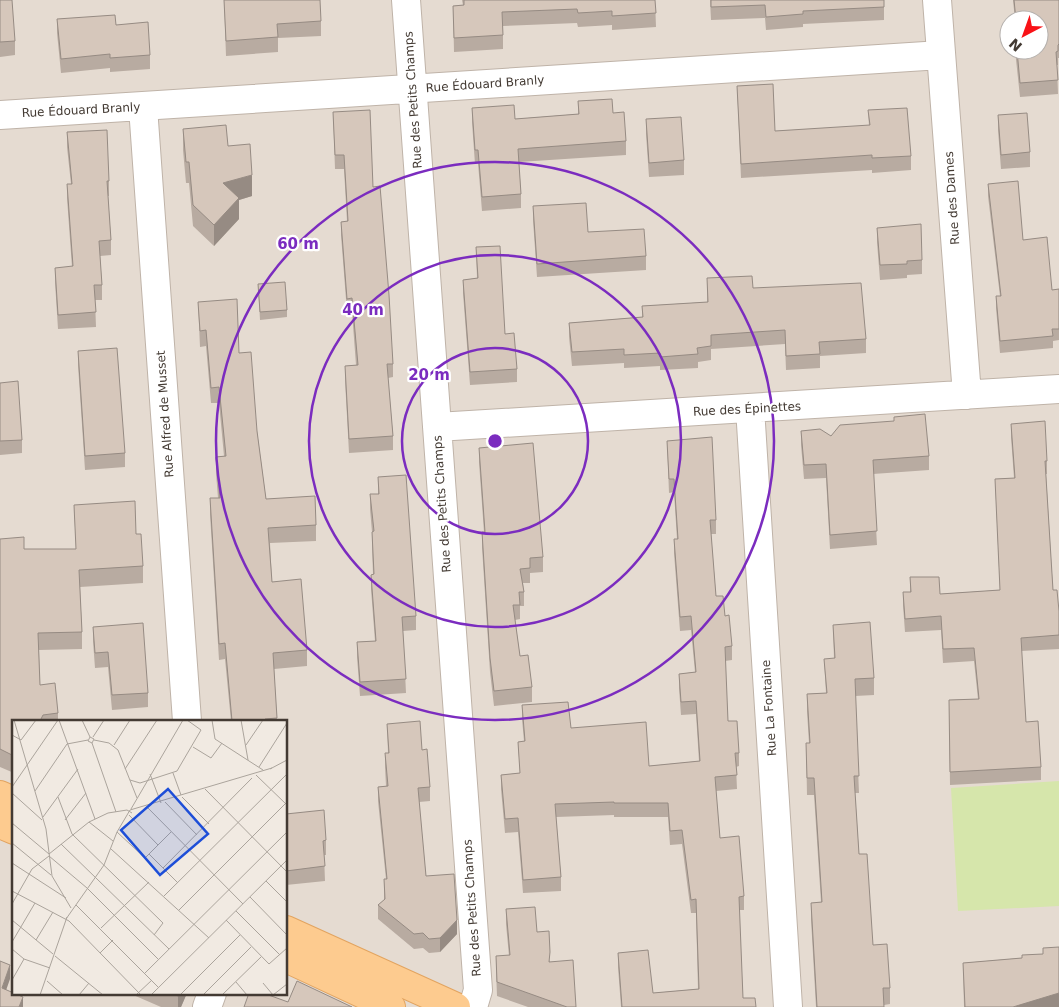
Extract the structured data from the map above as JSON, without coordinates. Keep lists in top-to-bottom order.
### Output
{
  "streets": {
    "street": [
      "Rue Édouard Branly",
      "Rue des Petits Champs",
      "Rue des Dames",
      "Rue des Épinettes",
      "Rue Alfred de Musset",
      "Rue La Fontaine"
    ]
  },
  "crossings": [
    ["Rue Édouard Branly", "Rue des Petits Champs"],
    ["Rue Édouard Branly", "Rue des Dames"],
    ["Rue Édouard Branly", "Rue Alfred de Musset"],
    ["Rue des Petits Champs", "Rue des Épinettes"],
    ["Rue des Dames", "Rue des Épinettes"],
    ["Rue des Épinettes", "Rue La Fontaine"]
  ],
  "north": "bottom left",
  "rings": ["60 m", "40 m", "20 m"]
}
